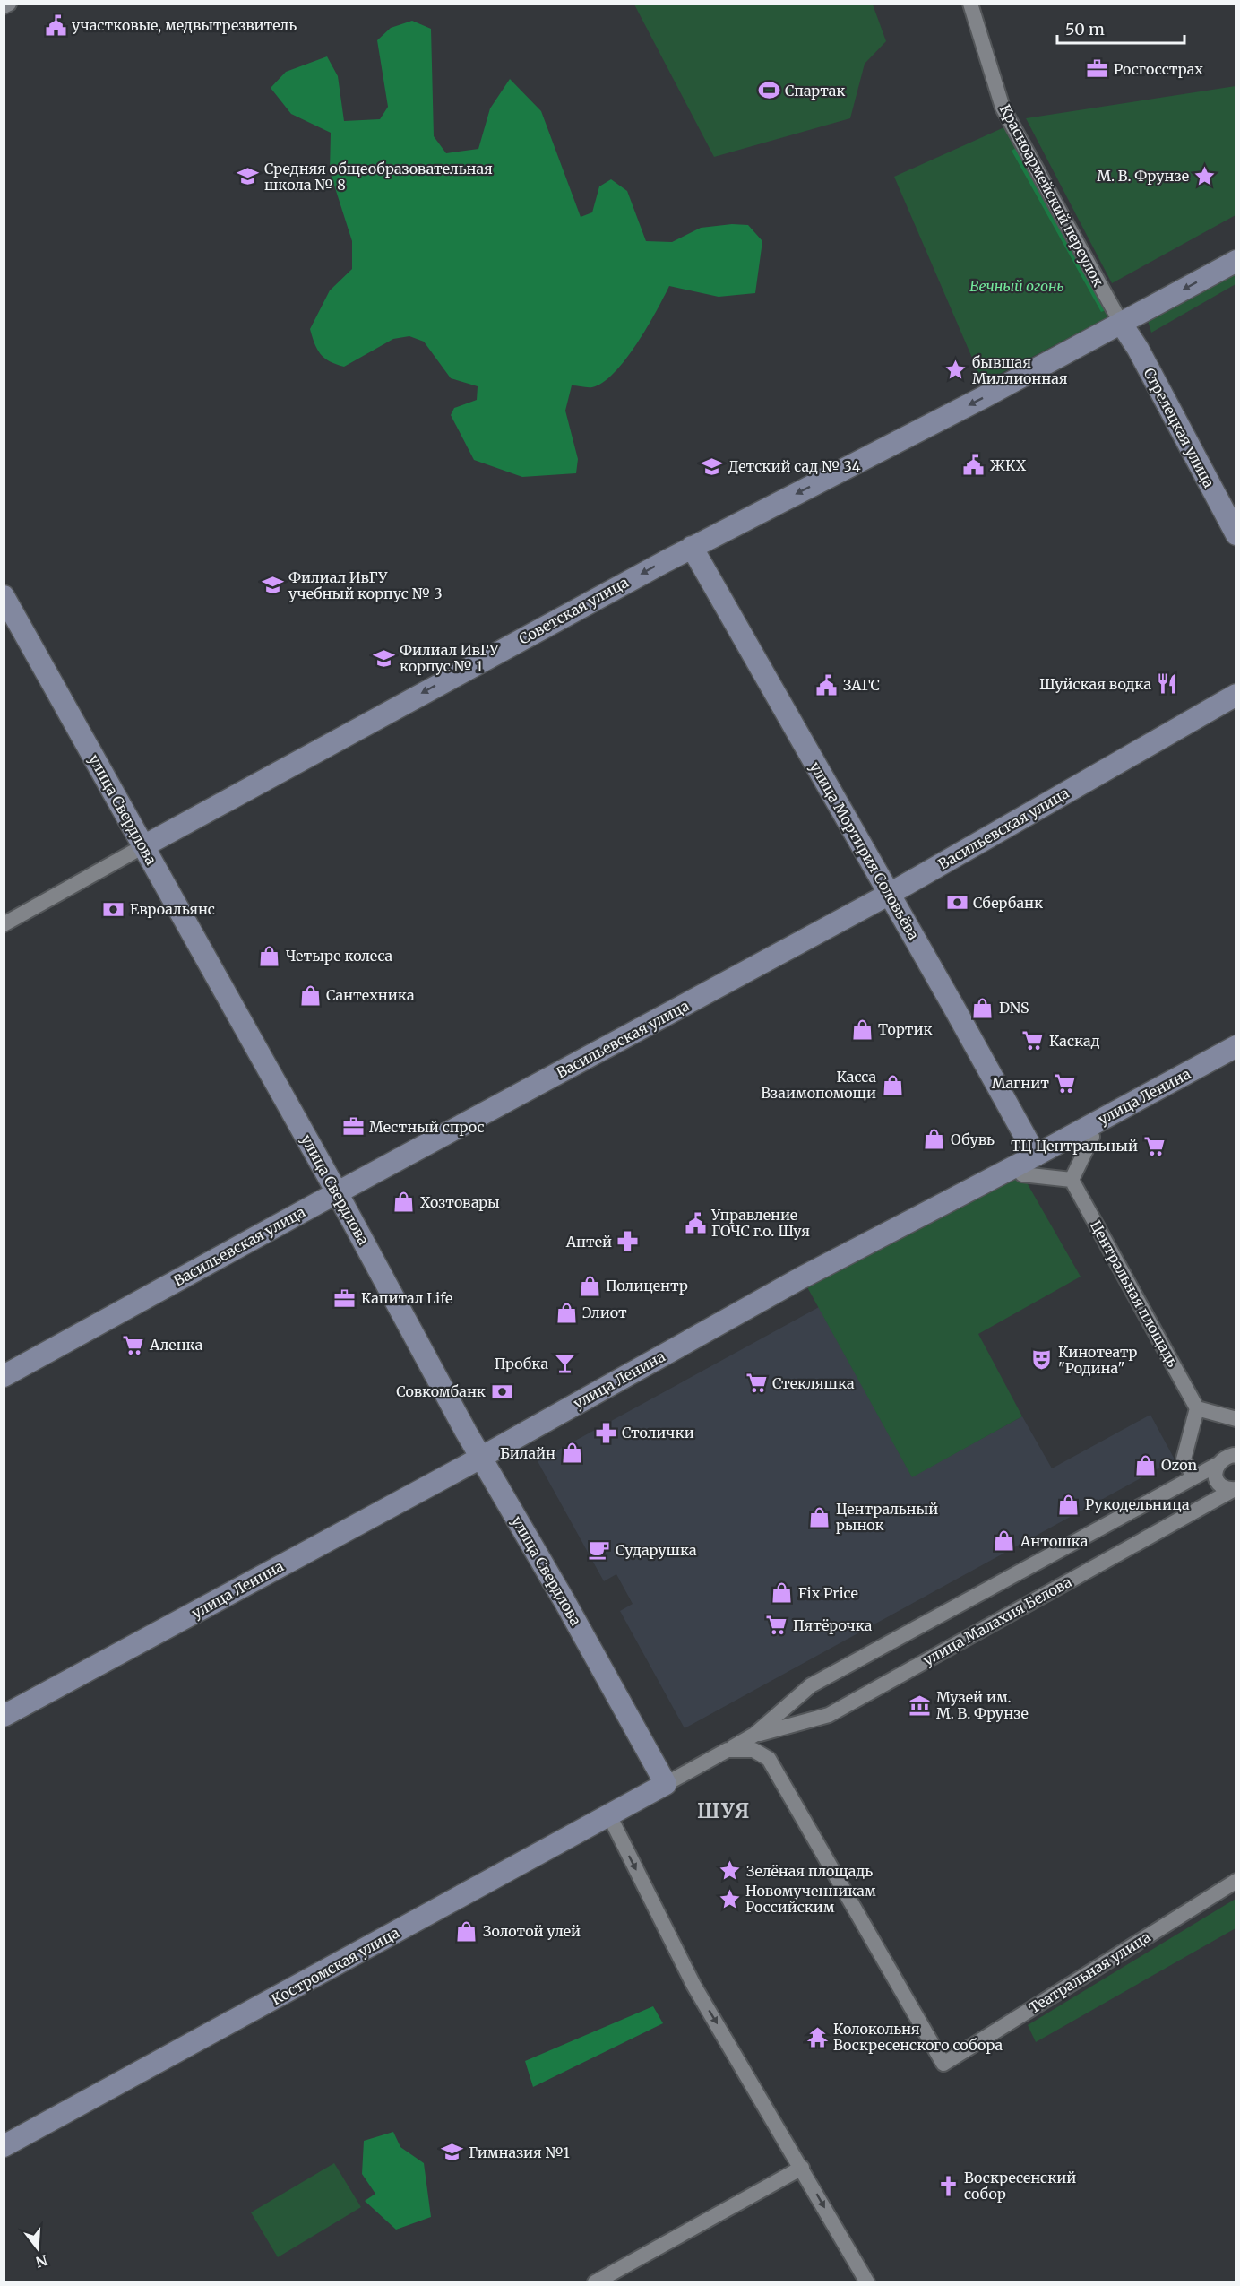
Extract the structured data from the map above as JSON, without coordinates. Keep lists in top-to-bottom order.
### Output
{
  "streets": {
    "street": [
      "Красноармейский переулок",
      "Стрелецкая улица",
      "Советская улица",
      "улица Свердлова",
      "Васильевская улица",
      "улица Мортирия Соловьёва",
      "улица Ленина",
      "Центральная площадь",
      "улица Малахия Белова",
      "Костромская улица",
      "Театральная улица"
    ]
  },
  "crossings": [
    ["Красноармейский переулок", "Стрелецкая улица"],
    ["Красноармейский переулок", "Советская улица"],
    ["Стрелецкая улица", "Советская улица"],
    ["Советская улица", "улица Свердлова"],
    ["Советская улица", "улица Мортирия Соловьёва"],
    ["улица Свердлова", "Васильевская улица"],
    ["улица Свердлова", "улица Ленина"],
    ["улица Свердлова", "Костромская улица"],
    ["Васильевская улица", "улица Мортирия Соловьёва"],
    ["улица Мортирия Соловьёва", "улица Ленина"],
    ["улица Малахия Белова", "Театральная улица"]
  ],
  "one_way": ["Советская улица"],
  "districts": ["ШУЯ"],
  "parks": ["Вечный огонь"],
  "places": {
    "public building": [
      "участковые, медвытрезвитель",
      "ЖКХ",
      "ЗАГС",
      "Управление ГОЧС г.о. Шуя"
    ],
    "office": ["Росгосстрах", "Местный спрос", "Капитал Life"],
    "sports": ["Спартак"],
    "place": [
      "М. В. Фрунзе",
      "бывшая Миллионная",
      "Зелёная площадь",
      "Новомученникам Российским"
    ],
    "school or university": [
      "Средняя общеобразовательная школа № 8",
      "Детский сад № 34",
      "Филиал ИвГУ учебный корпус № 3",
      "Филиал ИвГУ корпус № 1",
      "Гимназия №1"
    ],
    "restaurant": ["Шуйская водка"],
    "bank": ["Сбербанк", "Евроальянс", "Совкомбанк"],
    "shop": [
      "Четыре колеса",
      "Сантехника",
      "DNS",
      "Тортик",
      "Касса Взаимопомощи",
      "Обувь",
      "Хозтовары",
      "Полицентр",
      "Элиот",
      "Билайн",
      "Ozon",
      "Рукодельница",
      "Центральный рынок",
      "Антошка",
      "Fix Price",
      "Золотой улей"
    ],
    "supermarket": [
      "Каскад",
      "Магнит",
      "ТЦ Центральный",
      "Аленка",
      "Стекляшка",
      "Пятёрочка"
    ],
    "pharmacy": ["Антей", "Столички"],
    "theatre": ["Кинотеатр \"Родина\""],
    "bar": ["Пробка"],
    "cafe": ["Сударушка"],
    "museum": ["Музей им. М. В. Фрунзе"],
    "temple": ["Колокольня Воскресенского собора"],
    "church": ["Воскресенский собор"]
  },
  "scale_bar": "50 m",
  "north": "bottom"
}
